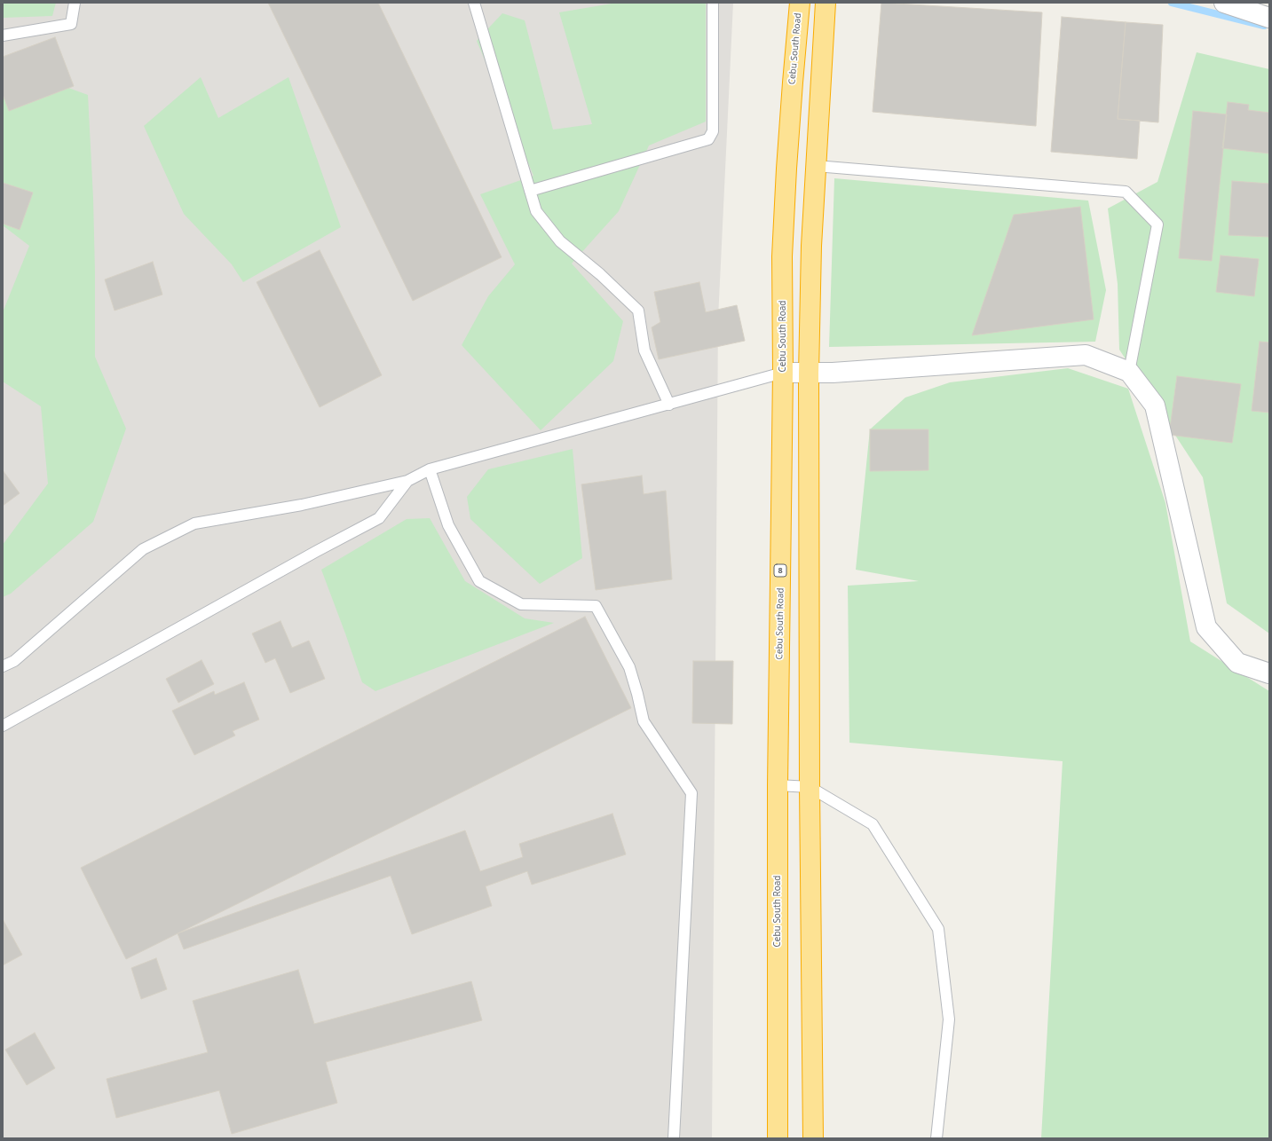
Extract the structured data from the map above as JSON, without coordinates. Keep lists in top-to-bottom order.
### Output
{
  "streets": {
    "highway": ["Cebu South Road", "8"]
  }
}
